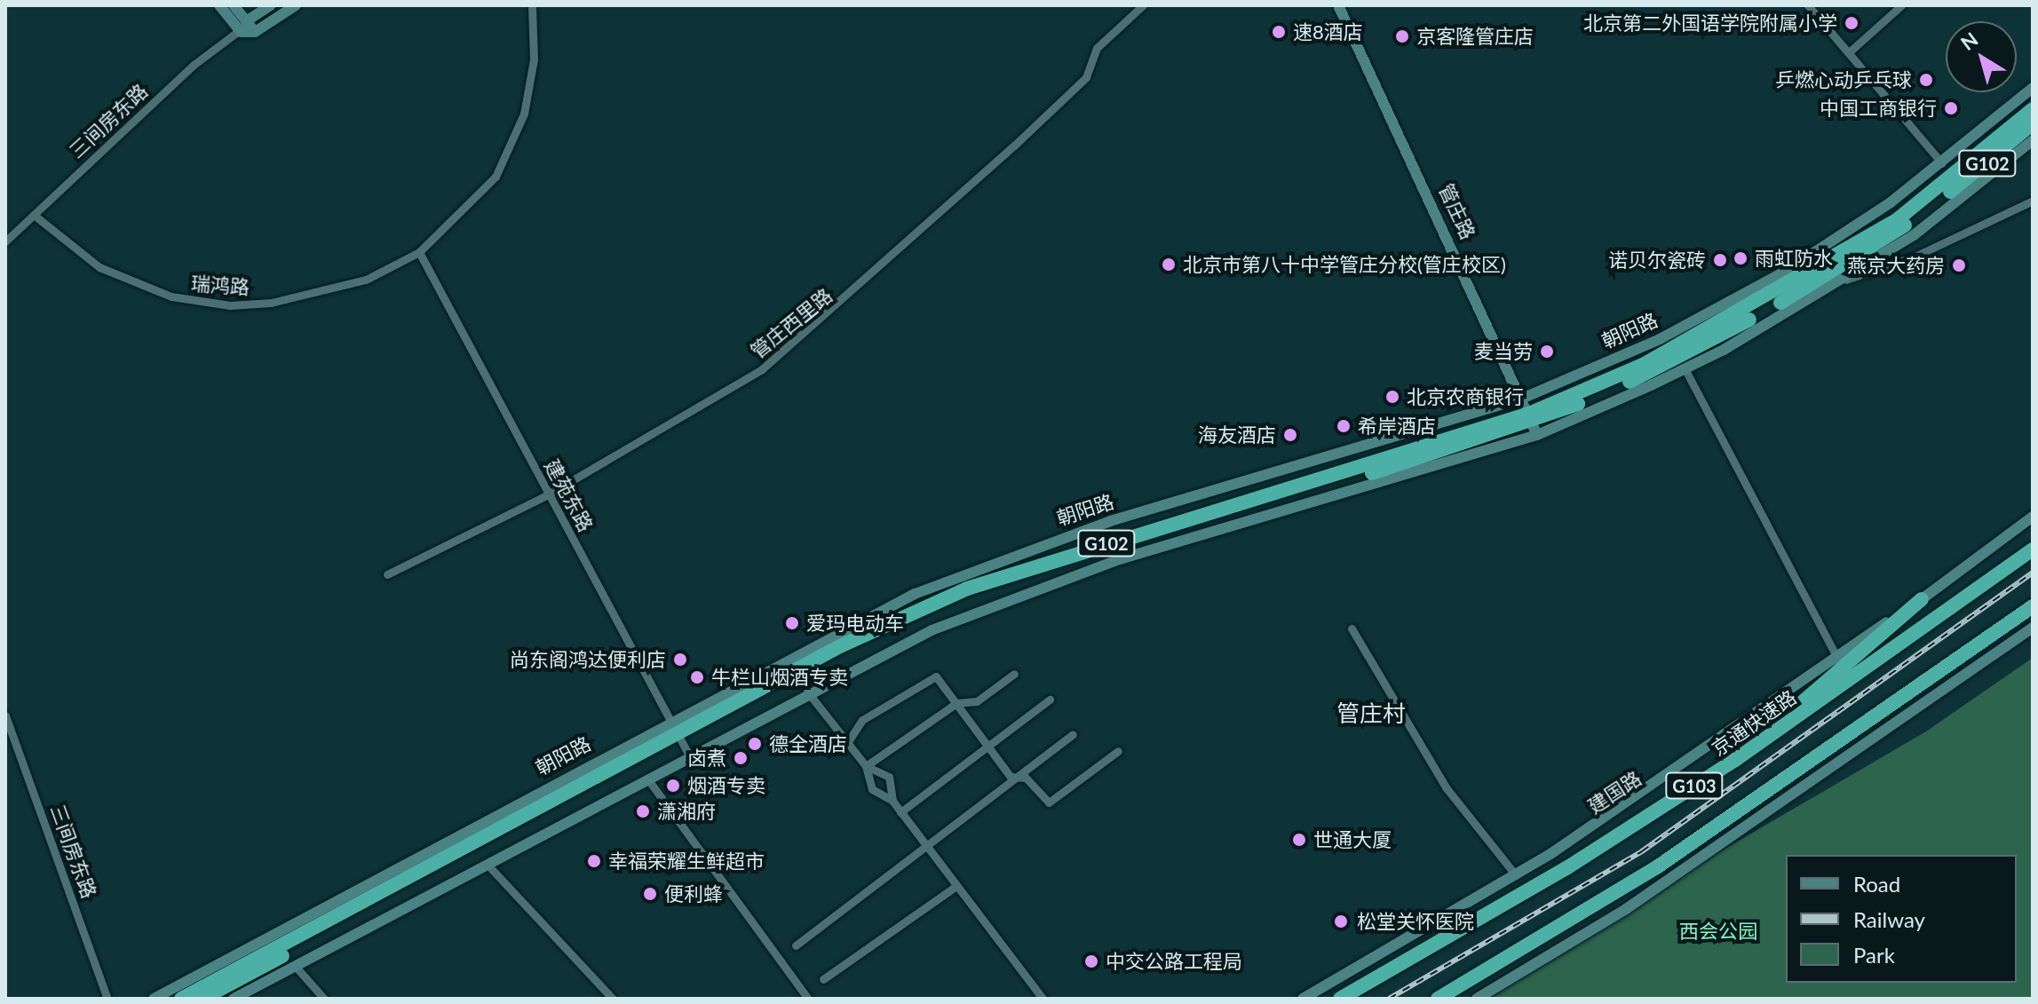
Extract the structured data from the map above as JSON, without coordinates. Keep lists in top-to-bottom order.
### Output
{
  "streets": {
    "highway": [
      "G102",
      "朝阳路",
      "京通快速路",
      "G103"
    ],
    "street": [
      "三间房东路",
      "管庄路",
      "瑞鸿路",
      "管庄西里路",
      "建苑东路",
      "建国路"
    ]
  },
  "crossings": [
    ["三间房东路", "瑞鸿路"],
    ["管庄路", "朝阳路"],
    ["瑞鸿路", "建苑东路"],
    ["管庄西里路", "建苑东路"],
    ["朝阳路", "建苑东路"]
  ],
  "districts": ["管庄村"],
  "parks": ["西会公园"],
  "places": [
    "北京第二外国语学院附属小学",
    "速8酒店",
    "京客隆管庄店",
    "乒燃心动乒乓球",
    "中国工商银行",
    "雨虹防水",
    "诺贝尔瓷砖",
    "北京市第八十中学管庄分校(管庄校区)",
    "燕京大药房",
    "麦当劳",
    "北京农商银行",
    "希岸酒店",
    "海友酒店",
    "爱玛电动车",
    "尚东阁鸿达便利店",
    "牛栏山烟酒专卖",
    "德全酒店",
    "卤煮",
    "烟酒专卖",
    "潇湘府",
    "世通大厦",
    "幸福荣耀生鲜超市",
    "便利蜂",
    "松堂关怀医院",
    "中交公路工程局"
  ],
  "legend": ["Road", "Railway", "Park"],
  "north": "top left"
}
